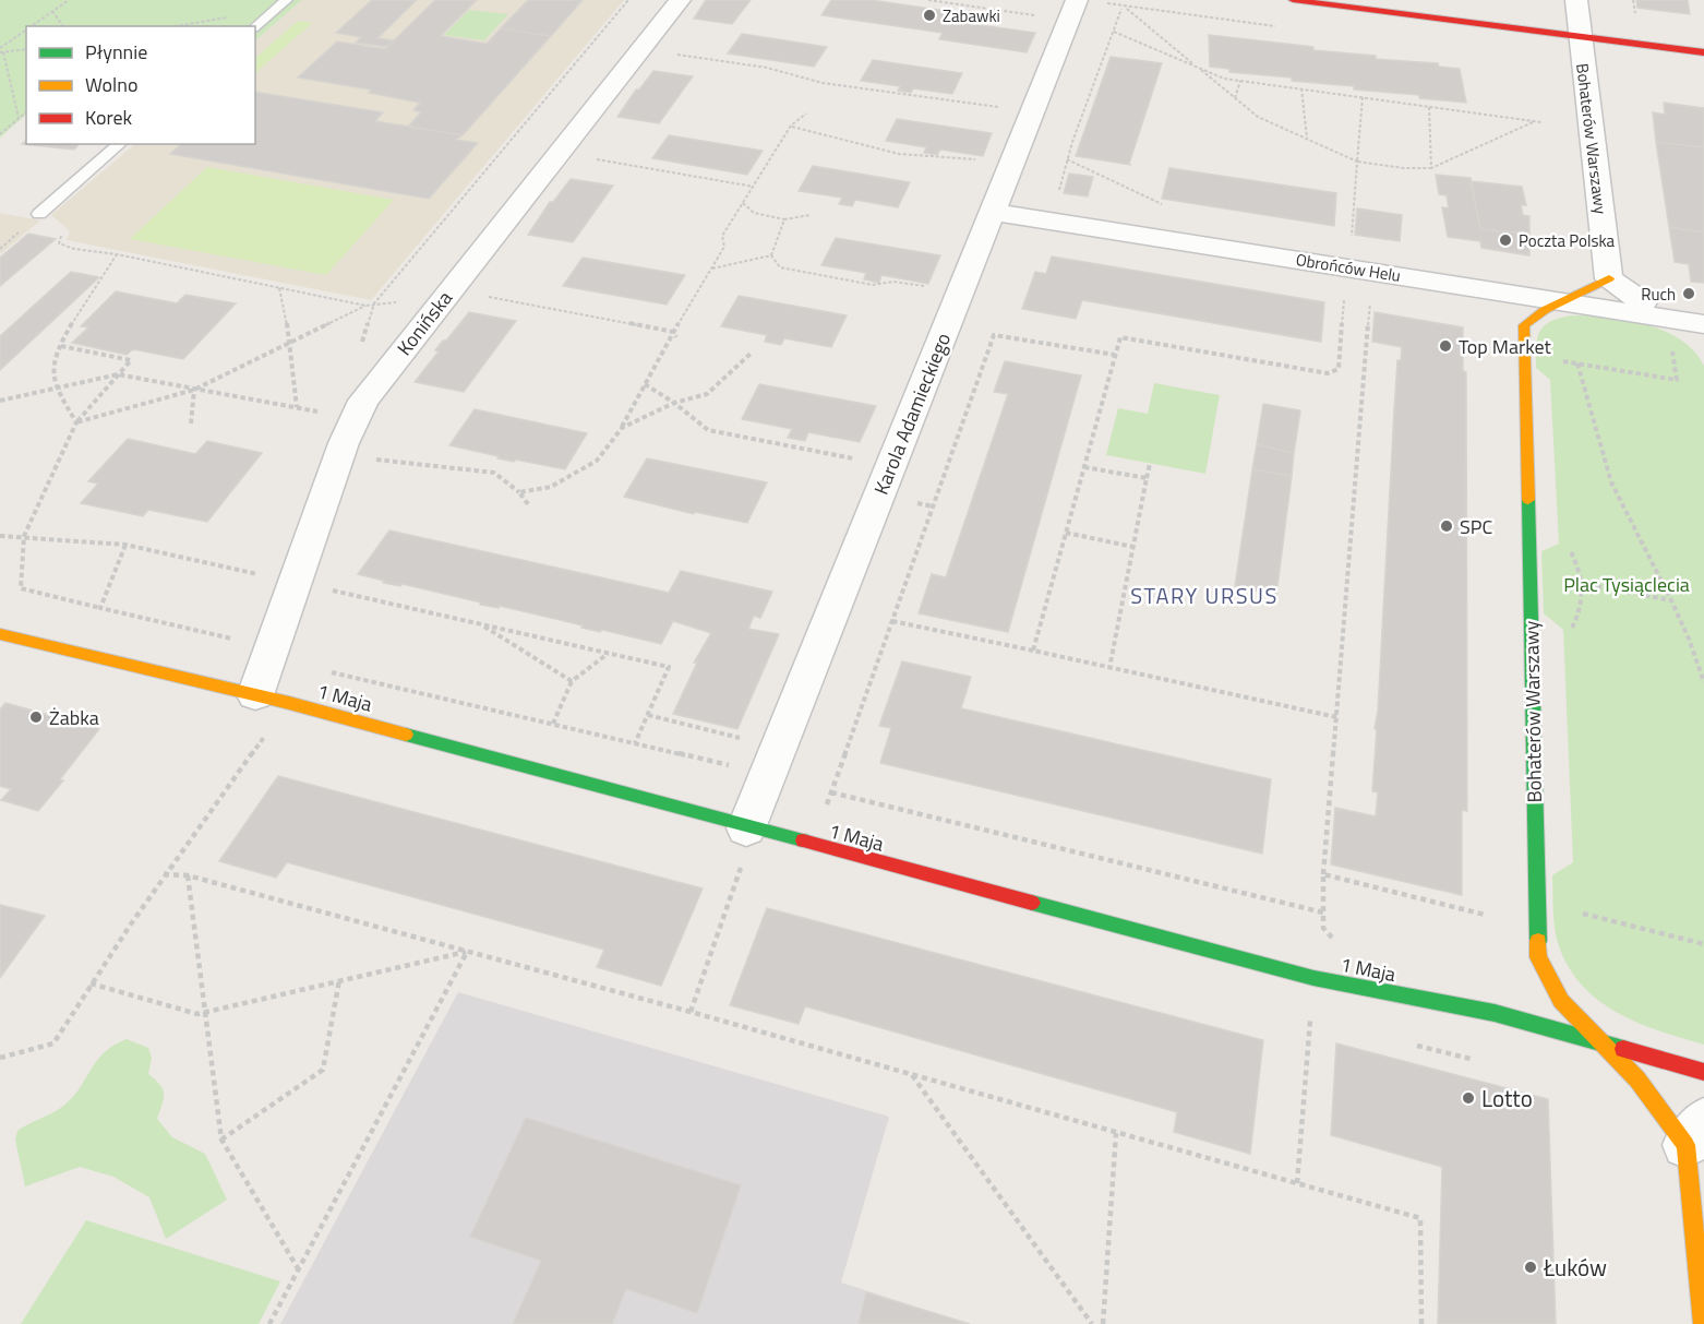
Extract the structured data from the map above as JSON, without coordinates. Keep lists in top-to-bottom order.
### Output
{
  "streets": {
    "street": [
      "Bohaterów Warszawy",
      "Obrońców Helu",
      "Konińska",
      "Karola Adamieckiego",
      "1 Maja"
    ]
  },
  "crossings": [
    ["Bohaterów Warszawy", "Obrońców Helu"],
    ["Bohaterów Warszawy", "1 Maja"],
    ["Obrońców Helu", "Karola Adamieckiego"],
    ["Konińska", "1 Maja"],
    ["Karola Adamieckiego", "1 Maja"]
  ],
  "districts": ["STARY URSUS"],
  "parks": ["Plac Tysiąclecia"],
  "places": [
    "Zabawki",
    "Poczta Polska",
    "Ruch",
    "Top Market",
    "SPC",
    "Żabka",
    "Lotto",
    "Łuków"
  ],
  "legend": ["Płynnie", "Wolno", "Korek"]
}
